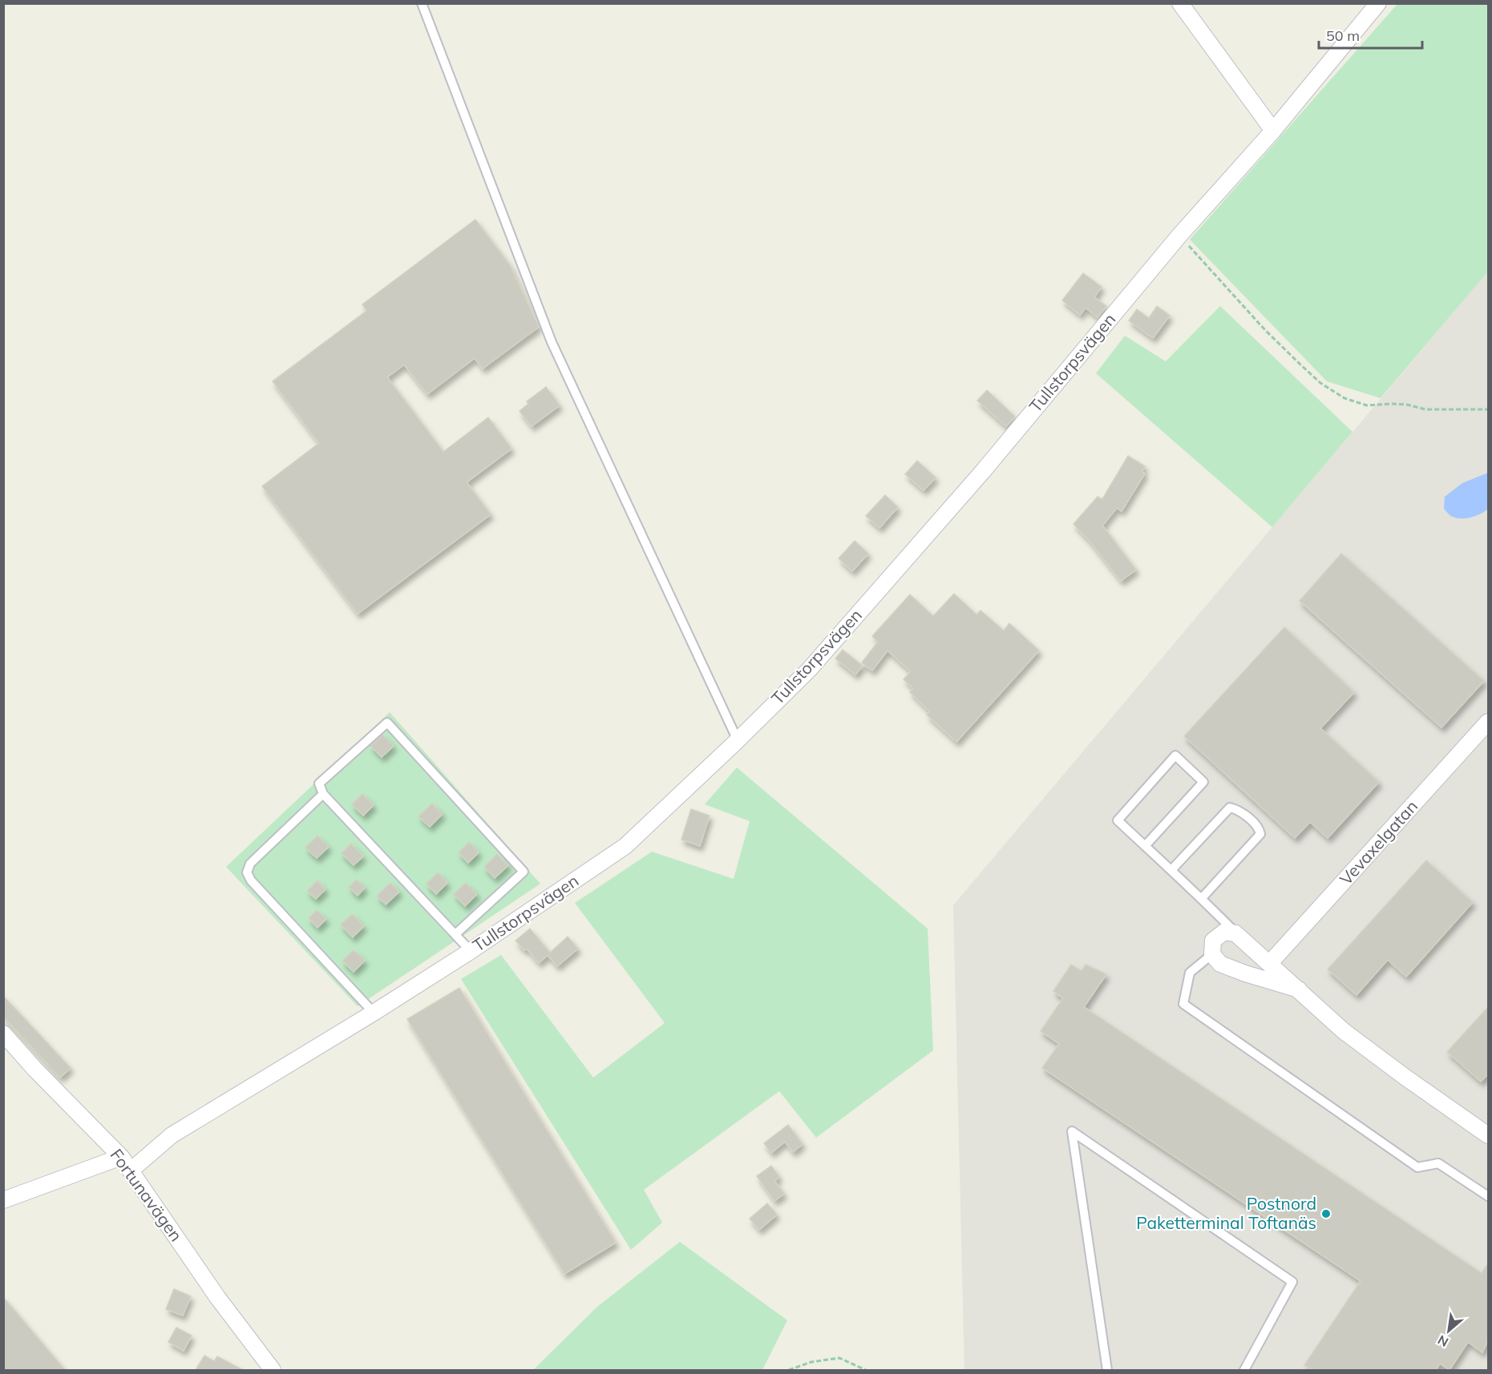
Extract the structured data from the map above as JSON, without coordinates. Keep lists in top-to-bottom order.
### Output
{
  "streets": {
    "street": ["Tullstorpsvägen", "Vevaxelgatan", "Fortunavägen"]
  },
  "crossings": [
    ["Tullstorpsvägen", "Fortunavägen"]
  ],
  "places": ["Postnord Paketterminal Toftanäs"],
  "scale_bar": "50 m",
  "north": "bottom left"
}
